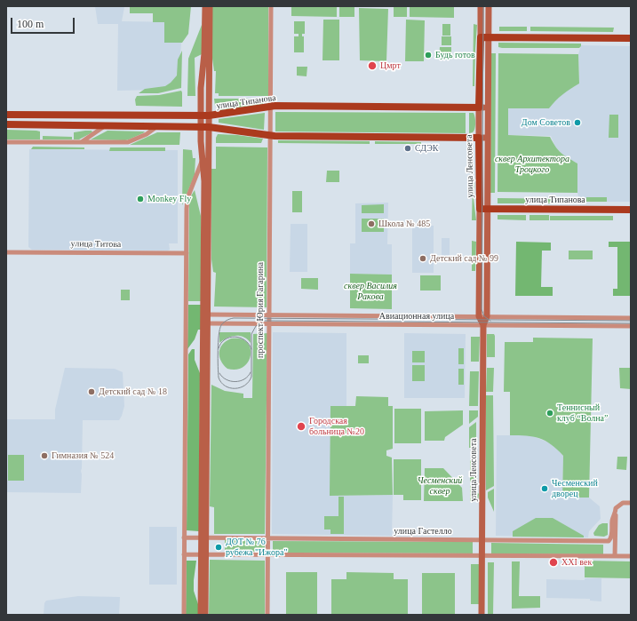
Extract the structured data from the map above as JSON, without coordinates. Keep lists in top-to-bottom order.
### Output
{
  "streets": {
    "main road": ["улица Типанова", "улица Ленсовета"],
    "street": [
      "улица Титова",
      "проспект Юрия Гагарина",
      "Авиационная улица",
      "улица Гастелло"
    ]
  },
  "crossings": [
    ["улица Типанова", "улица Ленсовета"],
    ["улица Типанова", "проспект Юрия Гагарина"],
    ["улица Ленсовета", "Авиационная улица"],
    ["улица Ленсовета", "улица Гастелло"],
    ["проспект Юрия Гагарина", "Авиационная улица"],
    ["проспект Юрия Гагарина", "улица Гастелло"]
  ],
  "parks": ["сквер Архитектора Троцкого", "сквер Василия Ракова", "Чесменский сквер"],
  "places": [
    "Будь готов",
    "Цмрт",
    "Дом Советов",
    "СДЭК",
    "Monkey Fly",
    "Школа № 485",
    "Детский сад № 99",
    "Детский сад № 18",
    "Теннисный клуб “Волна”",
    "Городская больница №20",
    "Гимназия № 524",
    "Чесменский дворец",
    "ДОТ № 76 рубежа \"Ижора\"",
    "XXI век"
  ],
  "scale_bar": "100 m"
}
